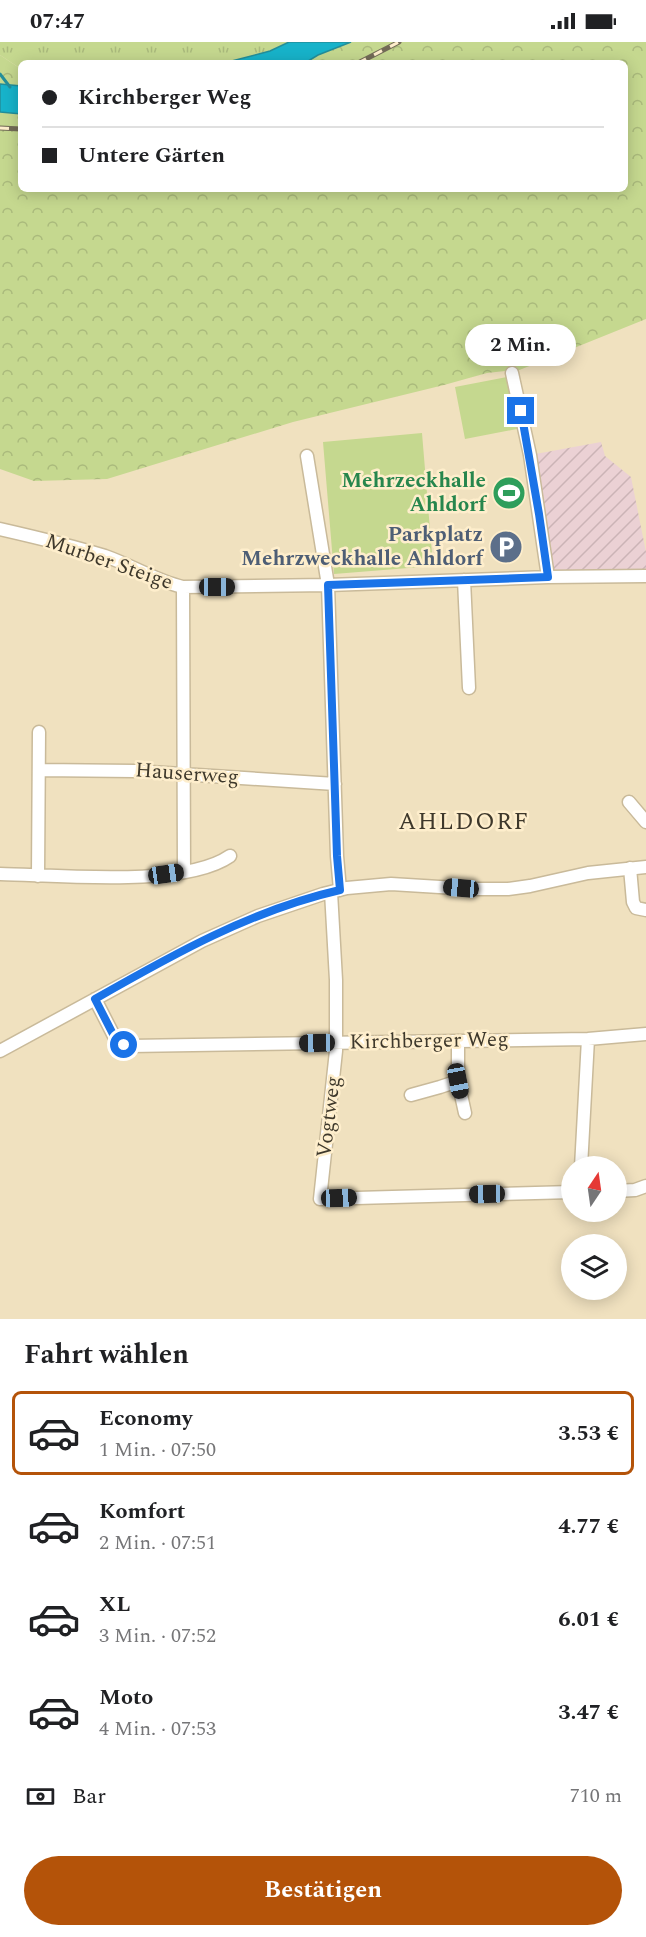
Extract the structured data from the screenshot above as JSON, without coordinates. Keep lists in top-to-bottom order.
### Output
{
  "streets": {
    "street": [
      "Murber Steige",
      "Hauserweg",
      "Kirchberger Weg",
      "Vogtweg"
    ]
  },
  "crossings": [
    ["Kirchberger Weg", "Vogtweg"]
  ],
  "districts": ["AHLDORF"],
  "places": {
    "sports": ["Mehrzeckhalle Ahldorf"],
    "parking": ["Parkplatz Mehrzweckhalle Ahldorf"]
  },
  "north": "top",
  "page": {
    "status": "07:47",
    "banner": ["Kirchberger Weg", "Untere Gärten"],
    "bubble": "2 Min.",
    "heading": "Fahrt wählen",
    "list": [
      {
        "name": "Economy",
        "note": "1 Min. · 07:50",
        "value": "3.53 €"
      },
      {
        "name": "Komfort",
        "note": "2 Min. · 07:51",
        "value": "4.77 €"
      },
      {
        "name": "XL",
        "note": "3 Min. · 07:52",
        "value": "6.01 €"
      },
      {
        "name": "Moto",
        "note": "4 Min. · 07:53",
        "value": "3.47 €"
      }
    ],
    "pay": ["Bar", "710 m"],
    "buttons": "Bestätigen"
  }
}
